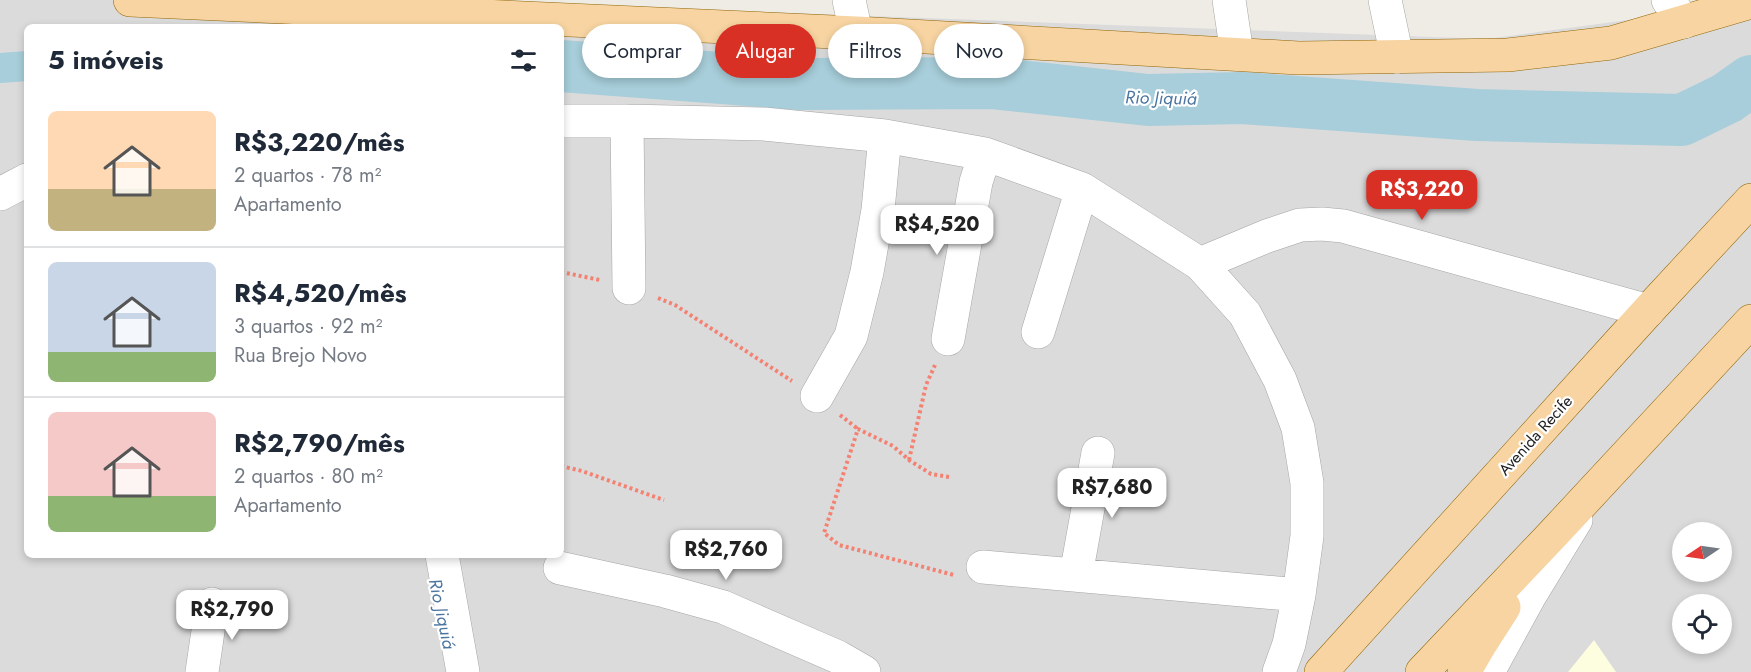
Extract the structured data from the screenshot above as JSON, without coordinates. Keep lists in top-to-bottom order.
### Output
{
  "streets": {
    "main road": ["Avenida Recife"]
  },
  "water": ["Rio Jiquiá"],
  "north": "left",
  "page": {
    "chip": [
      "Comprar",
      "Alugar",
      "Filtros",
      "Novo"
    ],
    "heading": "5 imóveis",
    "list": [
      {
        "name": "R$3,220/mês",
        "note": "2 quartos · 78 m² · Apartamento"
      },
      {
        "name": "R$4,520/mês",
        "note": "3 quartos · 92 m² · Rua Brejo Novo"
      },
      {
        "name": "R$2,790/mês",
        "note": "2 quartos · 80 m² · Apartamento"
      }
    ],
    "price": [
      "R$3,220",
      "R$4,520",
      "R$7,680",
      "R$2,760",
      "R$2,790"
    ]
  }
}
